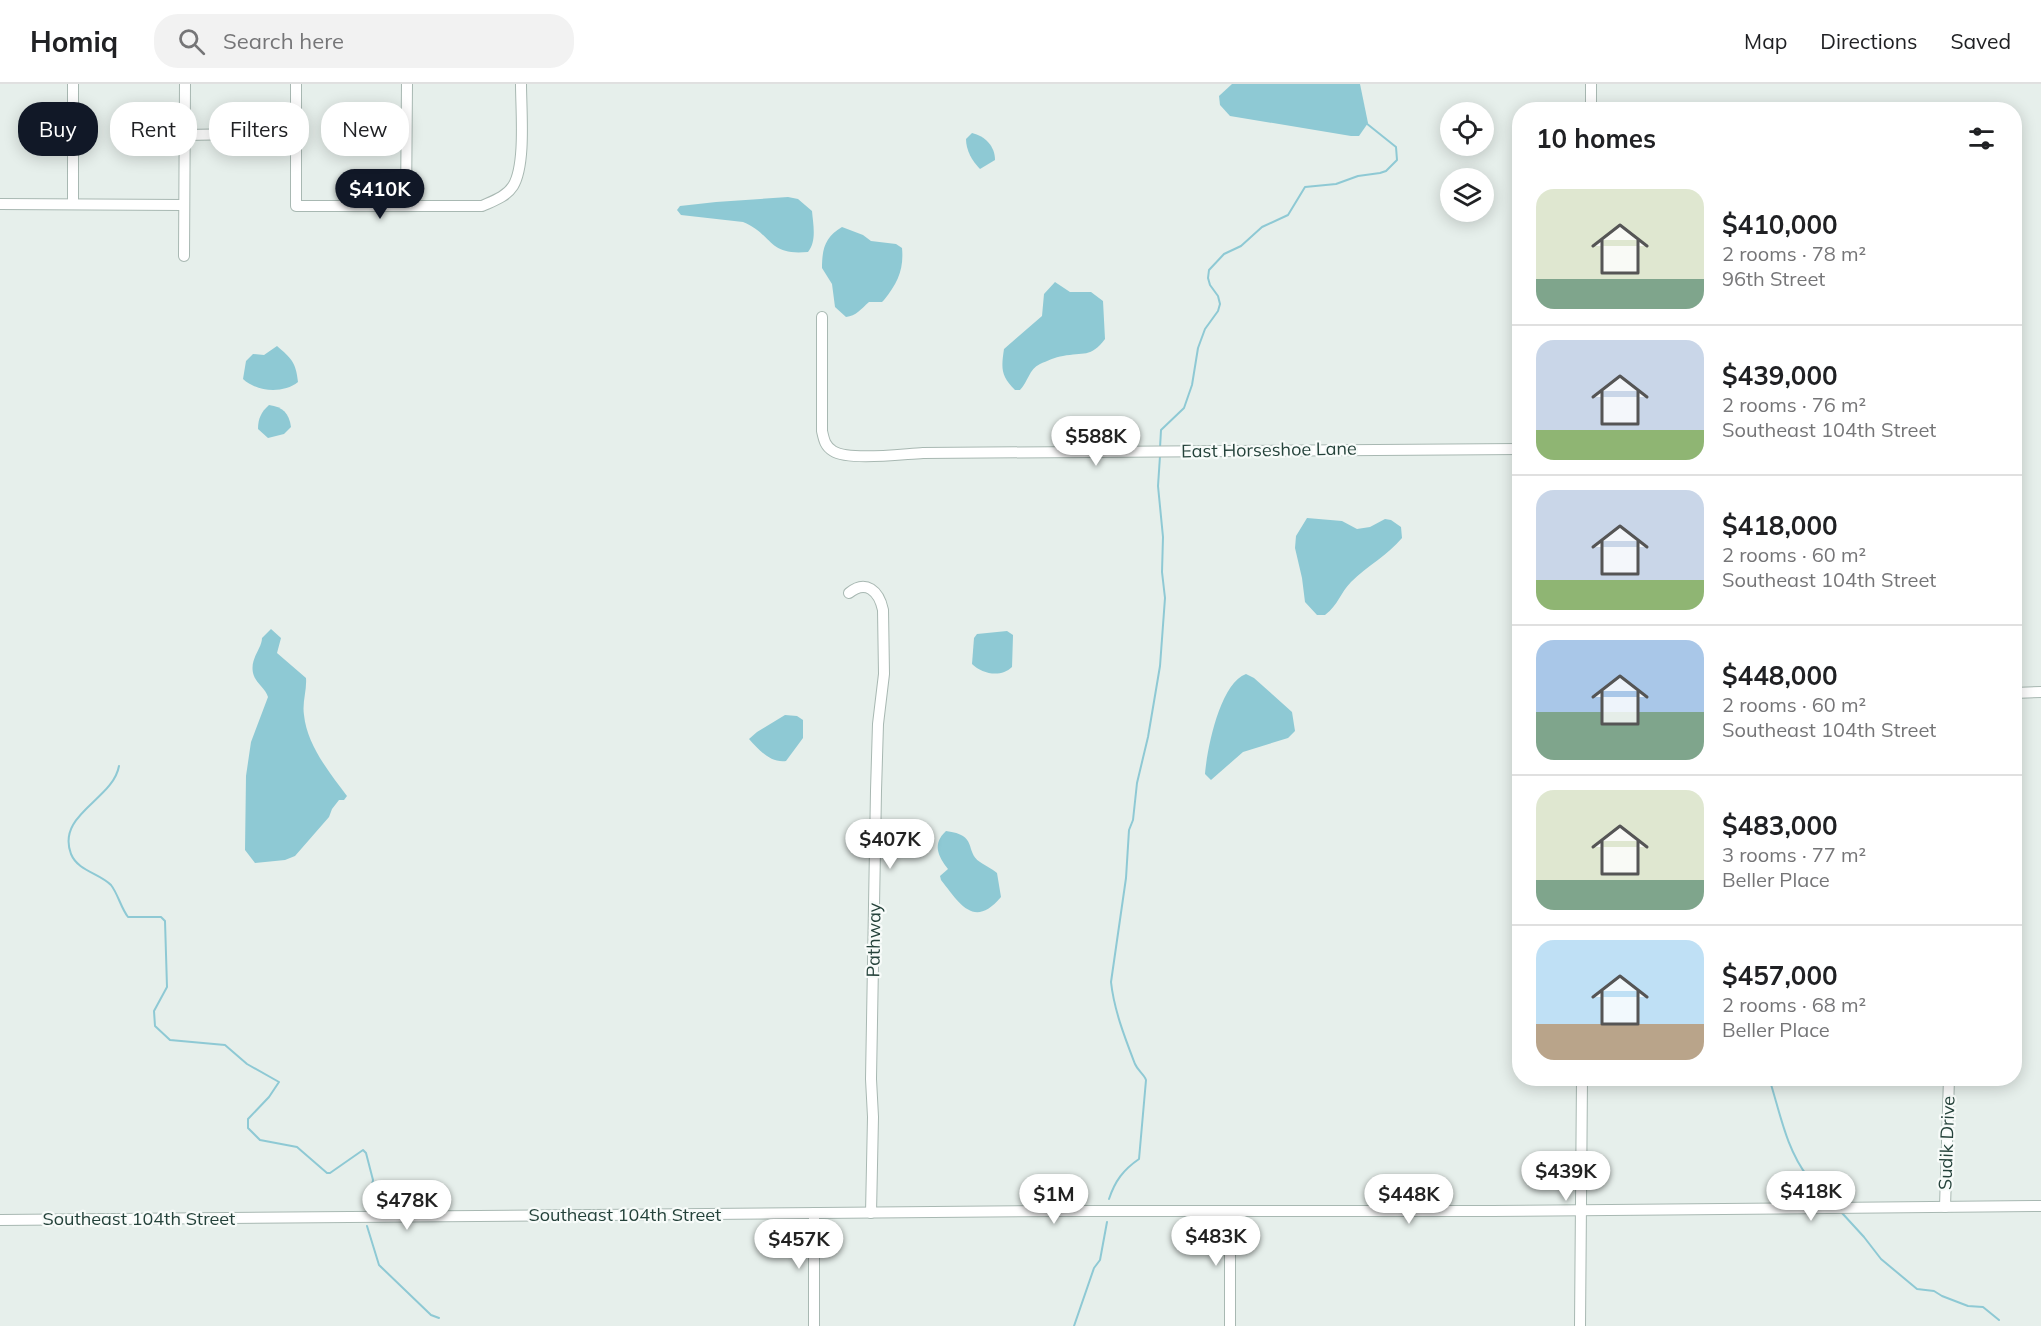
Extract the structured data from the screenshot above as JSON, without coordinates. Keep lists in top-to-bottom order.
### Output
{
  "streets": {
    "street": [
      "East Horseshoe Lane",
      "Pathway",
      "Sudik Drive",
      "Southeast 104th Street"
    ]
  },
  "crossings": [
    ["Pathway", "Southeast 104th Street"],
    ["Sudik Drive", "Southeast 104th Street"]
  ],
  "page": {
    "header": "Homiq",
    "search": "Search here",
    "nav": ["Map", "Directions", "Saved"],
    "chip": [
      "Buy",
      "Rent",
      "Filters",
      "New"
    ],
    "heading": "10 homes",
    "price": [
      "$410K",
      "$588K",
      "$407K",
      "$439K",
      "$418K",
      "$1M",
      "$448K",
      "$478K",
      "$483K",
      "$457K"
    ],
    "list": [
      {
        "name": "$410,000",
        "note": "2 rooms · 78 m² · 96th Street"
      },
      {
        "name": "$439,000",
        "note": "2 rooms · 76 m² · Southeast 104th Street"
      },
      {
        "name": "$418,000",
        "note": "2 rooms · 60 m² · Southeast 104th Street"
      },
      {
        "name": "$448,000",
        "note": "2 rooms · 60 m² · Southeast 104th Street"
      },
      {
        "name": "$483,000",
        "note": "3 rooms · 77 m² · Beller Place"
      },
      {
        "name": "$457,000",
        "note": "2 rooms · 68 m² · Beller Place"
      }
    ]
  }
}
